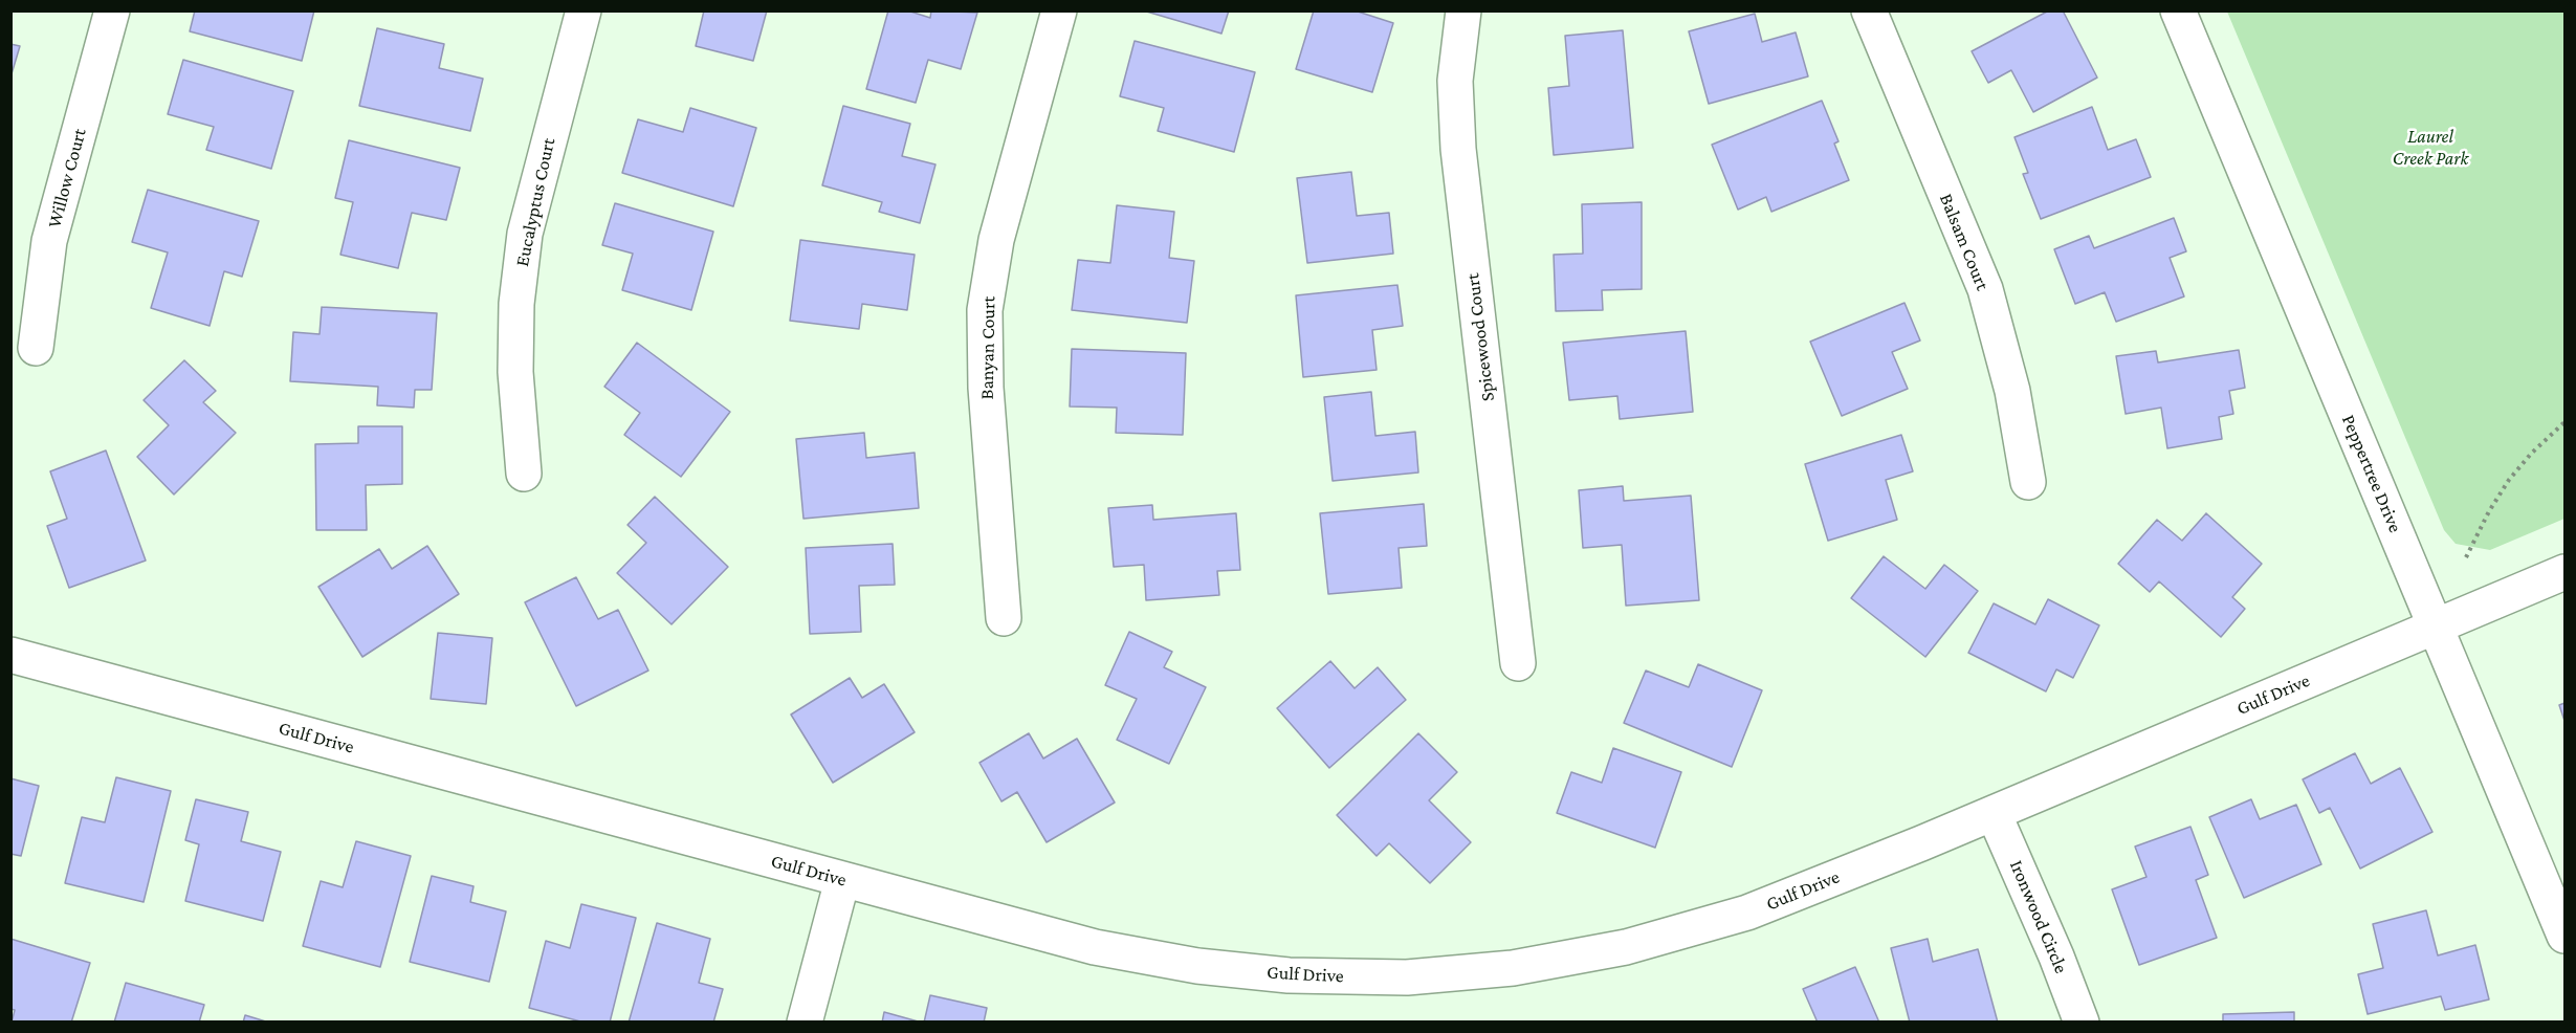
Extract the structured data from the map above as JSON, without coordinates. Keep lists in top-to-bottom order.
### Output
{
  "streets": {
    "street": [
      "Willow Court",
      "Eucalyptus Court",
      "Balsam Court",
      "Spicewood Court",
      "Banyan Court",
      "Peppertree Drive",
      "Gulf Drive",
      "Ironwood Circle"
    ]
  },
  "crossings": [
    ["Peppertree Drive", "Gulf Drive"],
    ["Gulf Drive", "Ironwood Circle"]
  ],
  "parks": ["Laurel Creek Park"]
}
